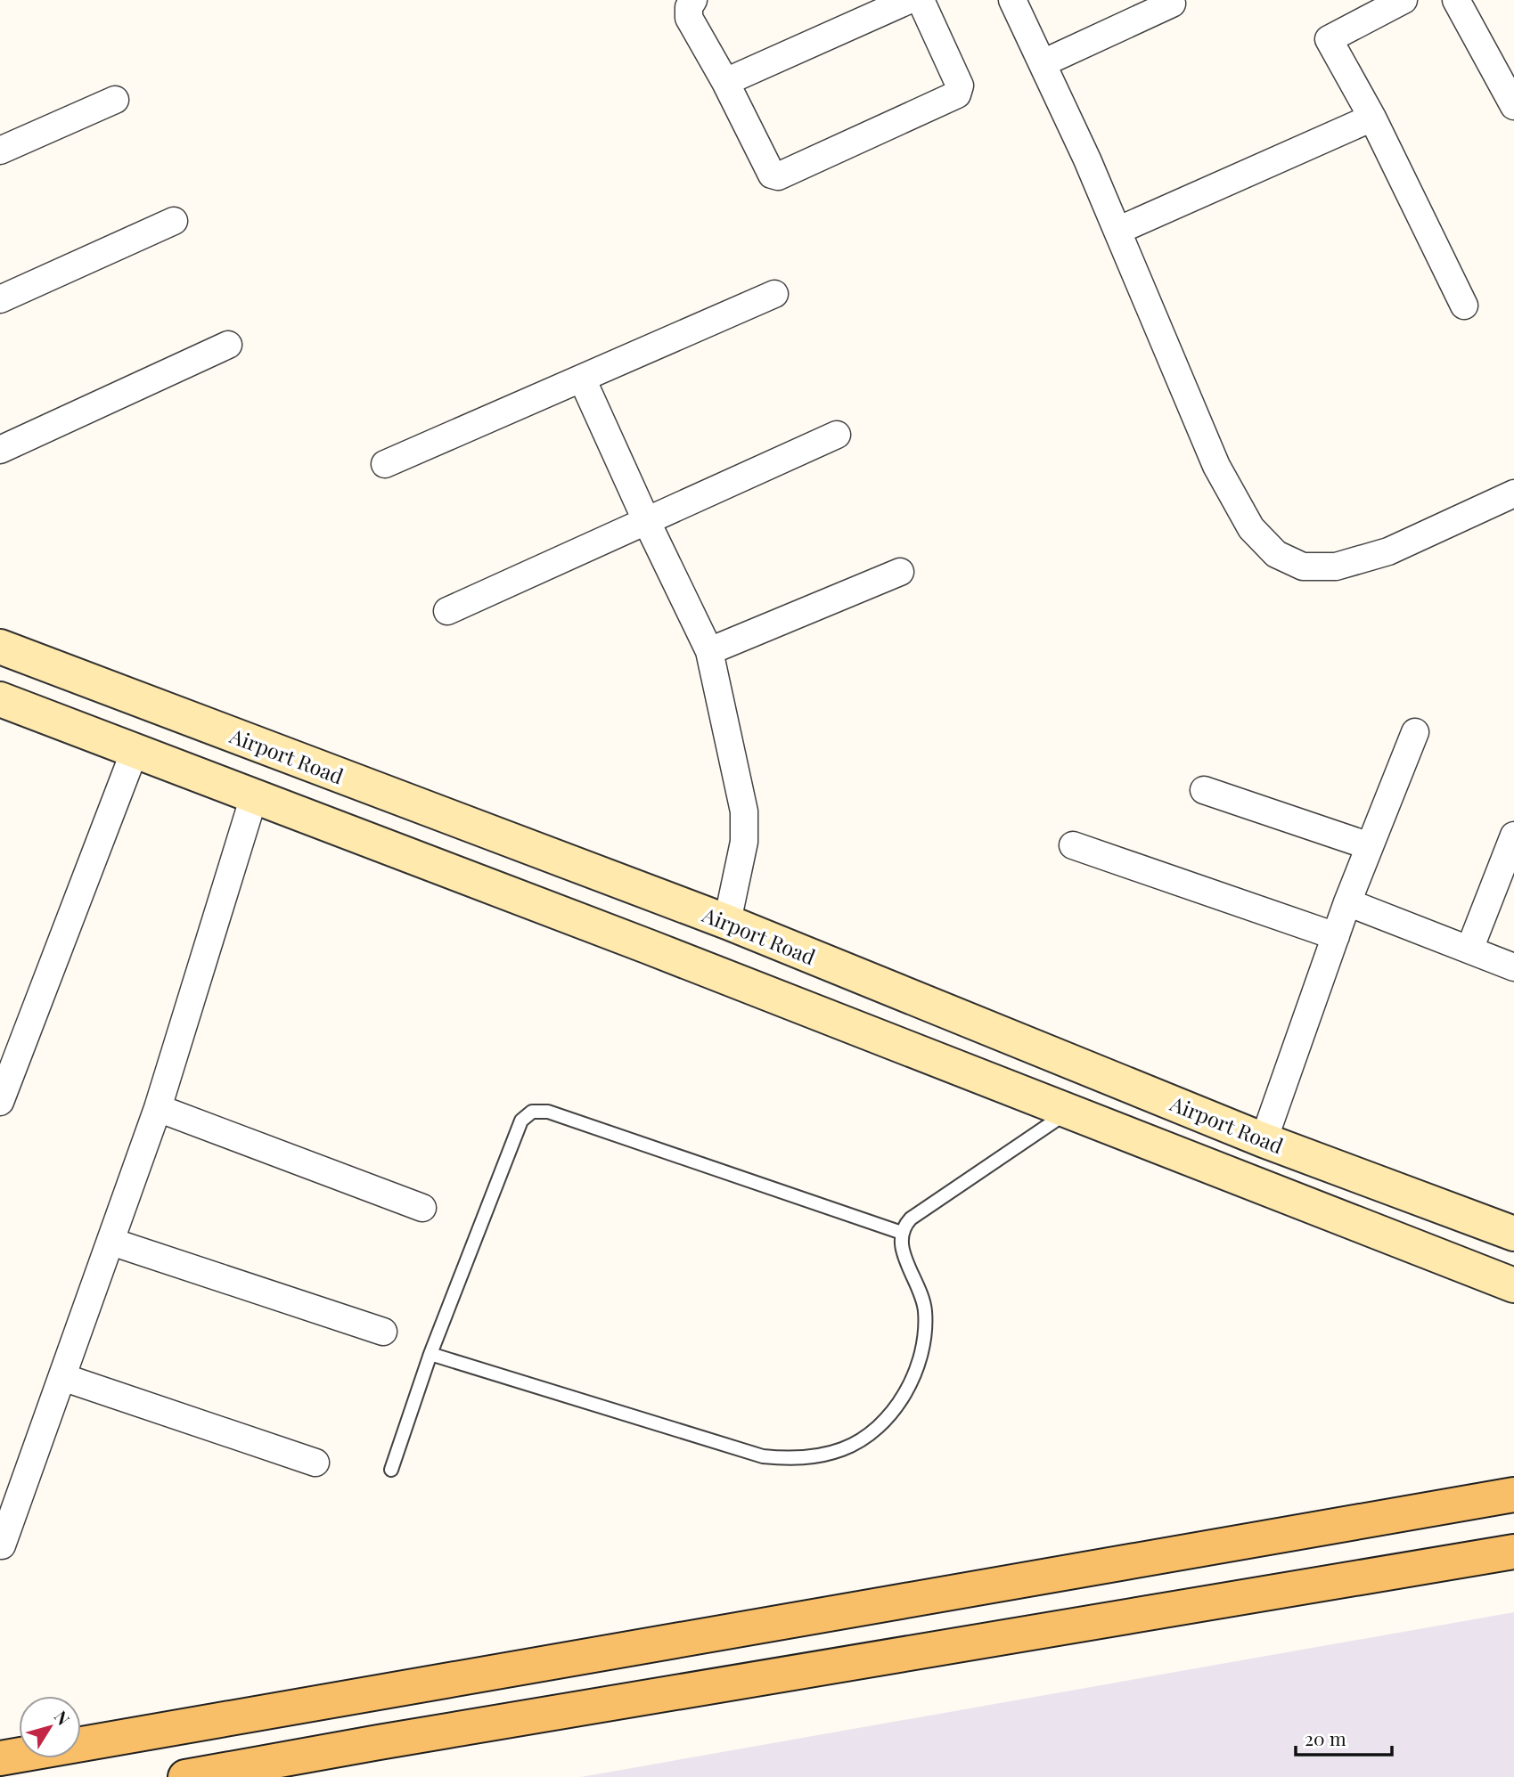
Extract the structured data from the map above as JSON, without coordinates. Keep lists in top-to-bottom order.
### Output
{
  "streets": {
    "main road": ["Airport Road"]
  },
  "scale_bar": "20 m",
  "north": "top right"
}
